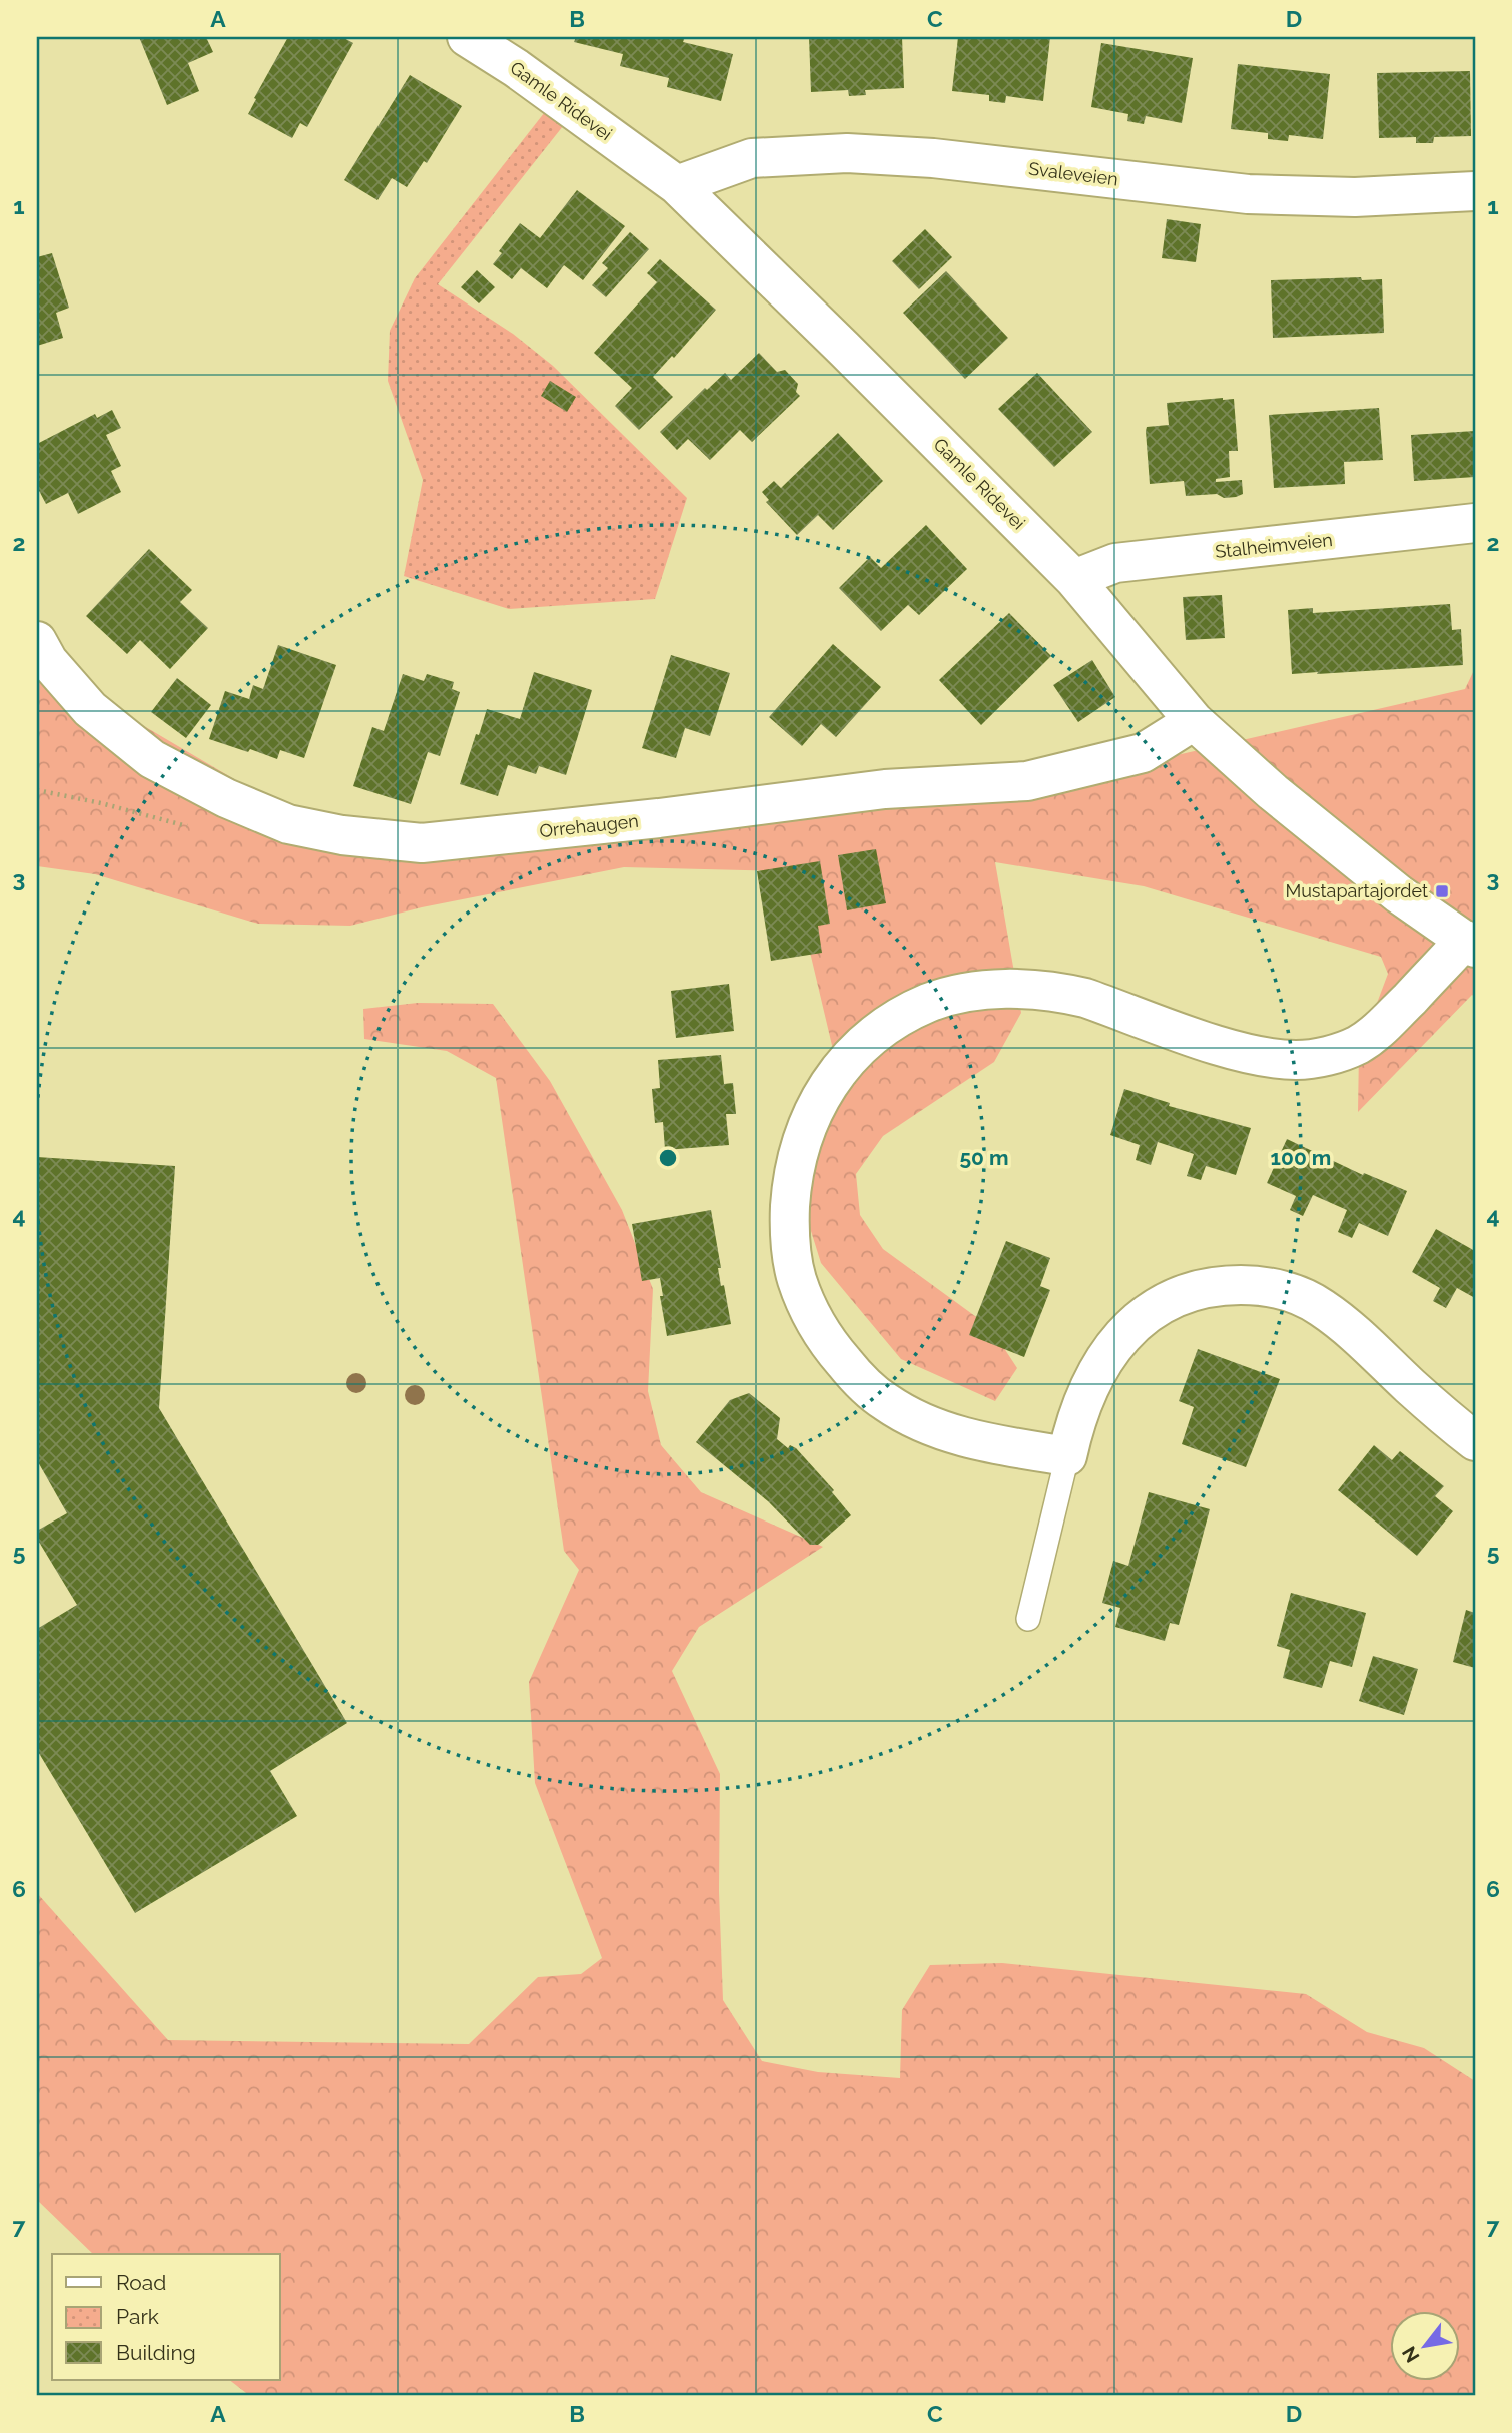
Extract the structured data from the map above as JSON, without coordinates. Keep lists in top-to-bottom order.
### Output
{
  "streets": {
    "street": [
      "Gamle Ridevei",
      "Svaleveien",
      "Stalheimveien",
      "Orrehaugen"
    ]
  },
  "crossings": [
    ["Gamle Ridevei", "Svaleveien"],
    ["Gamle Ridevei", "Stalheimveien"],
    ["Gamle Ridevei", "Orrehaugen"]
  ],
  "places": {
    "transit": ["Mustapartajordet"]
  },
  "legend": ["Road", "Park", "Building"],
  "north": "bottom left",
  "grid": {
    "columns": [
      "A",
      "B",
      "C",
      "D"
    ],
    "rows": [
      "1",
      "2",
      "3",
      "4",
      "5",
      "6",
      "7"
    ]
  },
  "rings": ["50 m", "100 m"]
}
